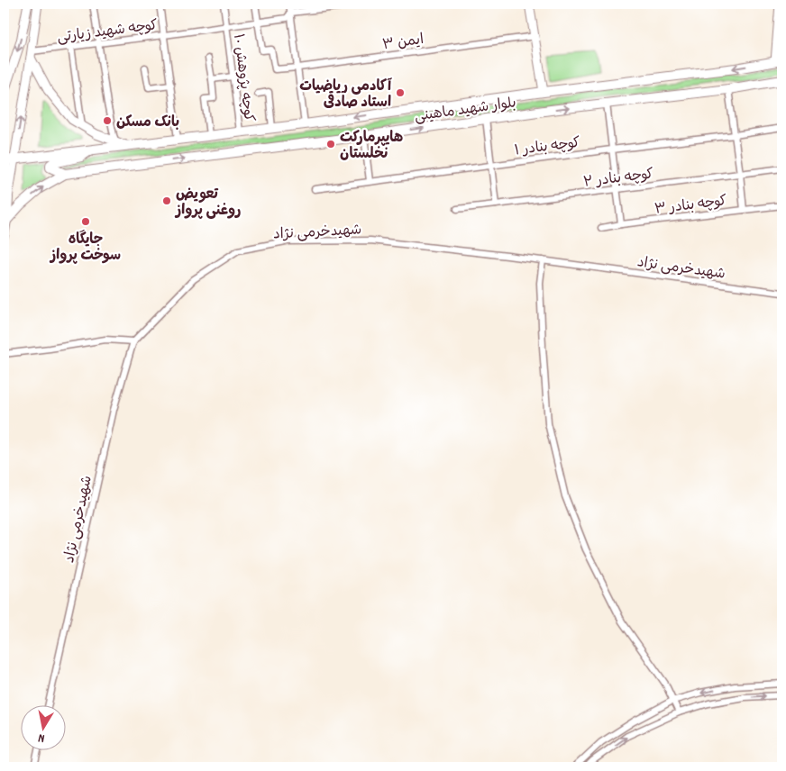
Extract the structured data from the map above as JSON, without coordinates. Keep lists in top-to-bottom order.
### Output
{
  "streets": {
    "main road": ["بلوار شهید ماهینی"],
    "street": [
      "کوچه شهید زیارتی",
      "ایمن ۳",
      "کوچه پژوهش ۱۰",
      "کوچه بنادر ۱",
      "کوچه بنادر ۲",
      "کوچه بنادر ۳",
      "شهیدخرمی نژاد"
    ]
  },
  "crossings": [
    ["کوچه شهید زیارتی", "ایمن ۳"],
    ["کوچه شهید زیارتی", "کوچه پژوهش ۱۰"],
    ["کوچه پژوهش ۱۰", "بلوار شهید ماهینی"]
  ],
  "places": [
    "آکادمی ریاضیات استاد صادقی",
    "بانک مسکن",
    "هایپرمارکت نخلستان",
    "تعویض روغنی پرواز",
    "جایگاه سوخت پرواز"
  ],
  "north": "bottom"
}
